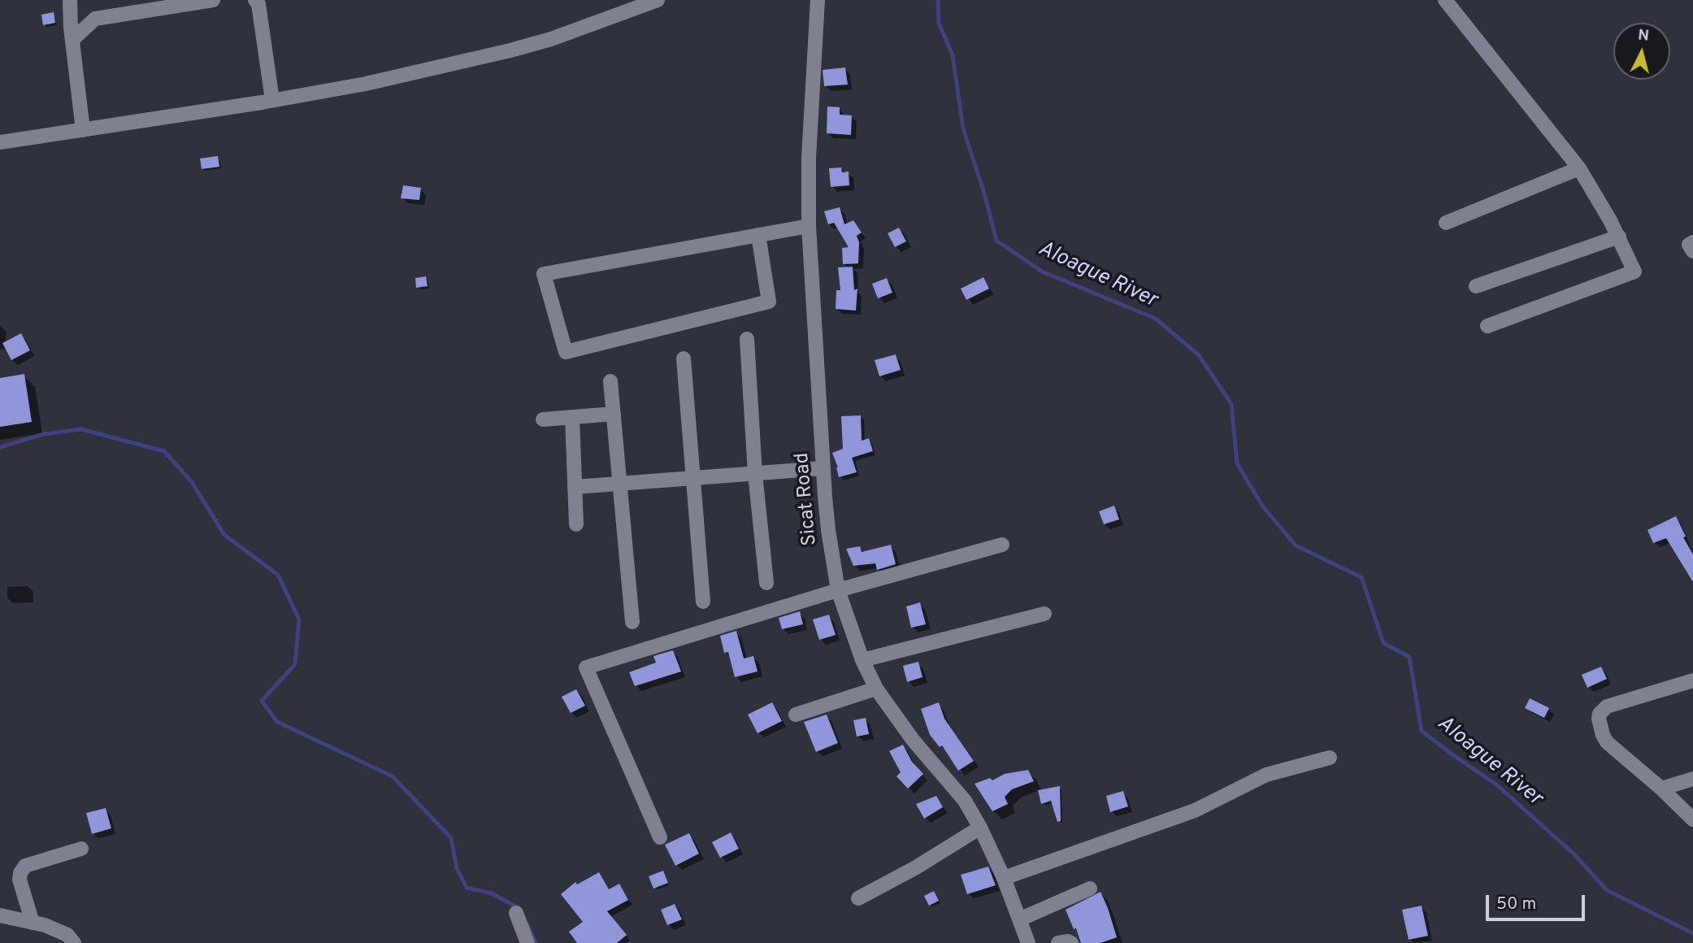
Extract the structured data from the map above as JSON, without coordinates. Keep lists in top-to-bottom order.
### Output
{
  "streets": {
    "street": ["Sicat Road"]
  },
  "water": ["Aloague River"],
  "scale_bar": "50 m",
  "north": "top"
}
